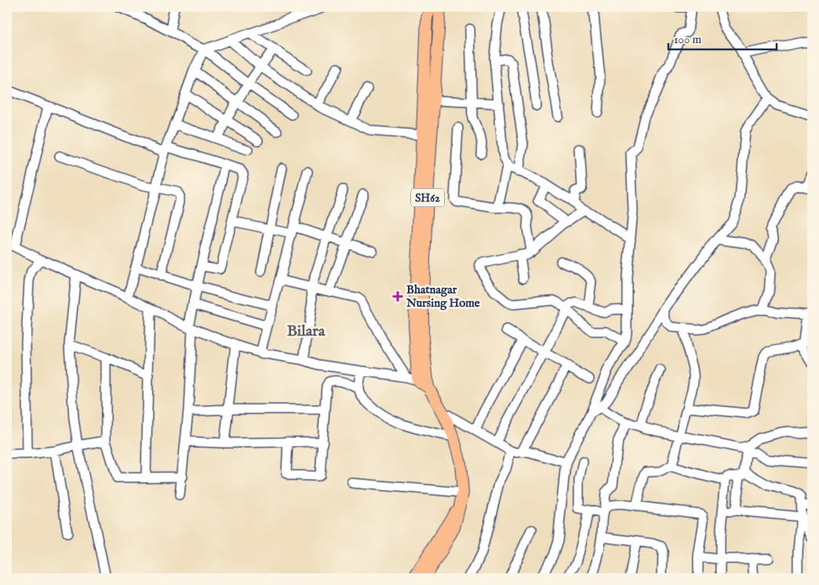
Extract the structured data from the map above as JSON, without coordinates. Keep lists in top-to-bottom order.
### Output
{
  "streets": {
    "main road": ["SH62"]
  },
  "districts": ["Bilara"],
  "places": {
    "health": ["Bhatnagar Nursing Home"]
  },
  "scale_bar": "100 m"
}
